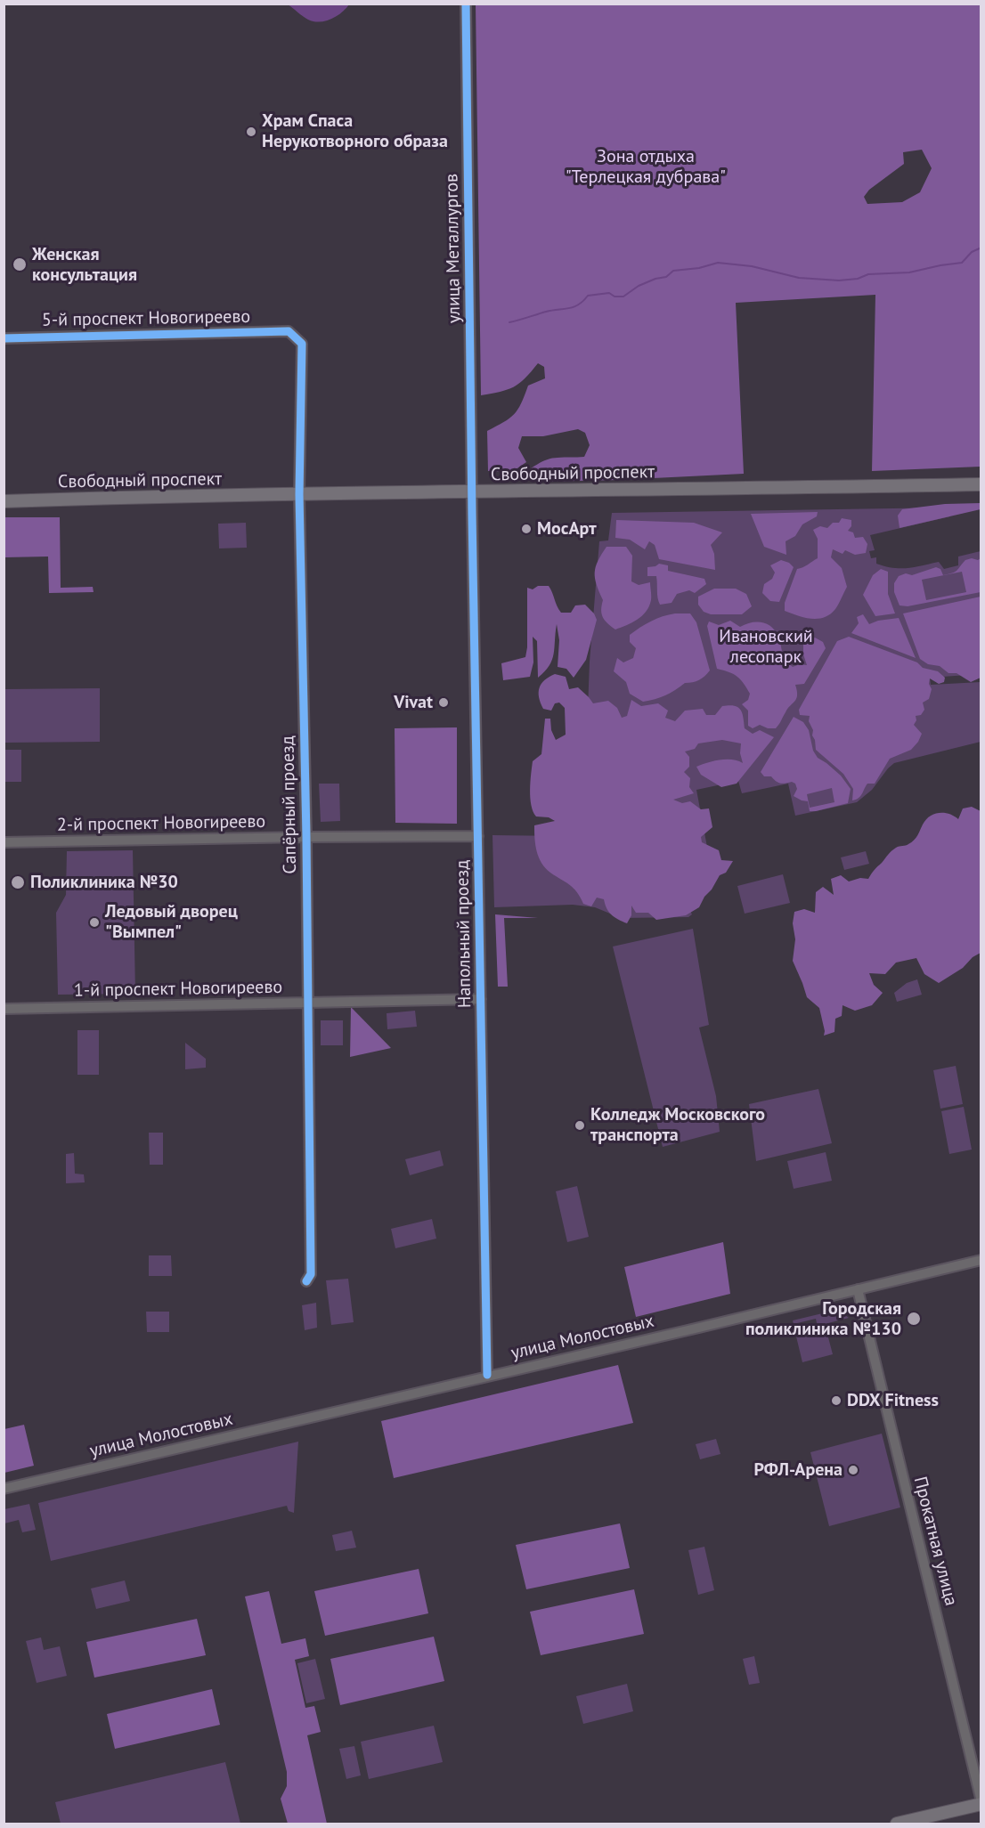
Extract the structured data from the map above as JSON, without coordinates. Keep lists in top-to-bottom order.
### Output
{
  "streets": {
    "main road": ["Свободный проспект"],
    "street": [
      "улица Металлургов",
      "5-й проспект Новогиреево",
      "Сапёрный проезд",
      "2-й проспект Новогиреево",
      "Напольный проезд",
      "1-й проспект Новогиреево",
      "улица Молостовых",
      "Прокатная улица"
    ]
  },
  "crossings": [
    ["улица Металлургов", "Свободный проспект"],
    ["улица Металлургов", "Напольный проезд"],
    ["5-й проспект Новогиреево", "Сапёрный проезд"],
    ["Свободный проспект", "Сапёрный проезд"],
    ["Свободный проспект", "Напольный проезд"],
    ["Сапёрный проезд", "2-й проспект Новогиреево"],
    ["Сапёрный проезд", "1-й проспект Новогиреево"],
    ["2-й проспект Новогиреево", "Напольный проезд"],
    ["Напольный проезд", "1-й проспект Новогиреево"],
    ["Напольный проезд", "улица Молостовых"],
    ["улица Молостовых", "Прокатная улица"]
  ],
  "parks": ["Зона отдыха \"Терлецкая дубрава\"", "Ивановский лесопарк"],
  "places": [
    "Храм Спаса Нерукотворного образа",
    "Женская консультация",
    "МосАрт",
    "Vivat",
    "Поликлиника №30",
    "Ледовый дворец \"Вымпел\"",
    "Колледж Московского транспорта",
    "Городская поликлиника №130",
    "DDX Fitness",
    "РФЛ-Арена"
  ]
}
